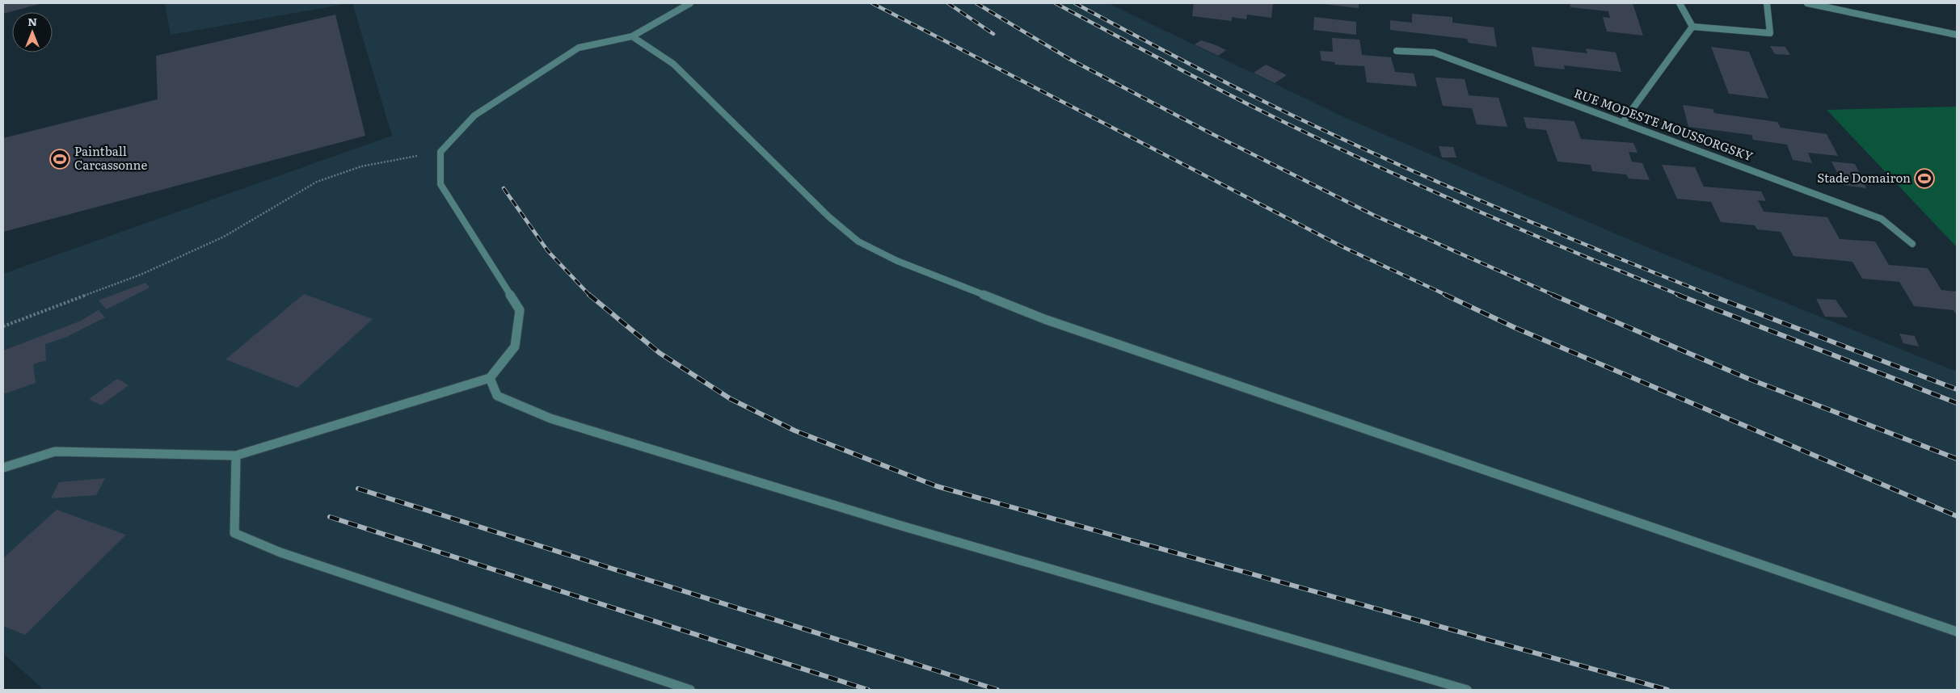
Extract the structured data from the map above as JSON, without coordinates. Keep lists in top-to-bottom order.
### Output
{
  "streets": {
    "street": ["RUE MODESTE MOUSSORGSKY"]
  },
  "places": {
    "sports": ["Paintball Carcassonne", "Stade Domairon"]
  },
  "north": "top"
}
